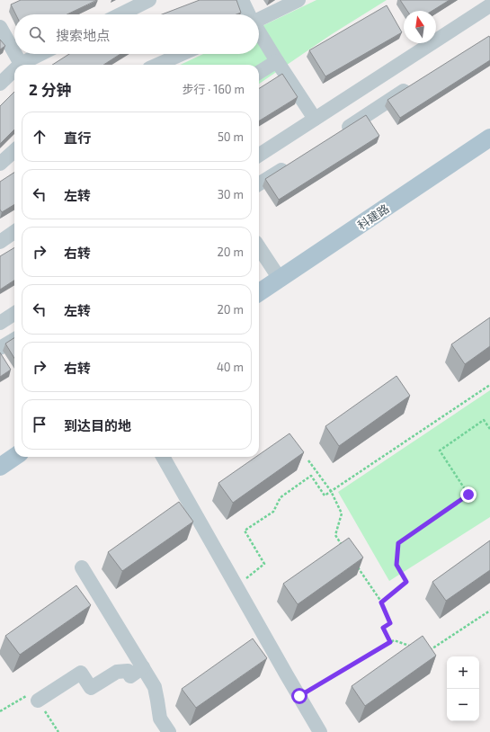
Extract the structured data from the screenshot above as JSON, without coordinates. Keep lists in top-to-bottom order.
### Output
{
  "streets": {
    "main road": ["科建路"]
  },
  "north": "top",
  "page": {
    "search": "搜索地点",
    "heading": ["2 分钟", "步行 · 160 m"],
    "list": [
      ["直行", "50 m"],
      ["左转", "30 m"],
      ["右转", "20 m"],
      ["左转", "20 m"],
      ["右转", "40 m"],
      "到达目的地"
    ],
    "map_buttons": ["+", "−"]
  }
}
